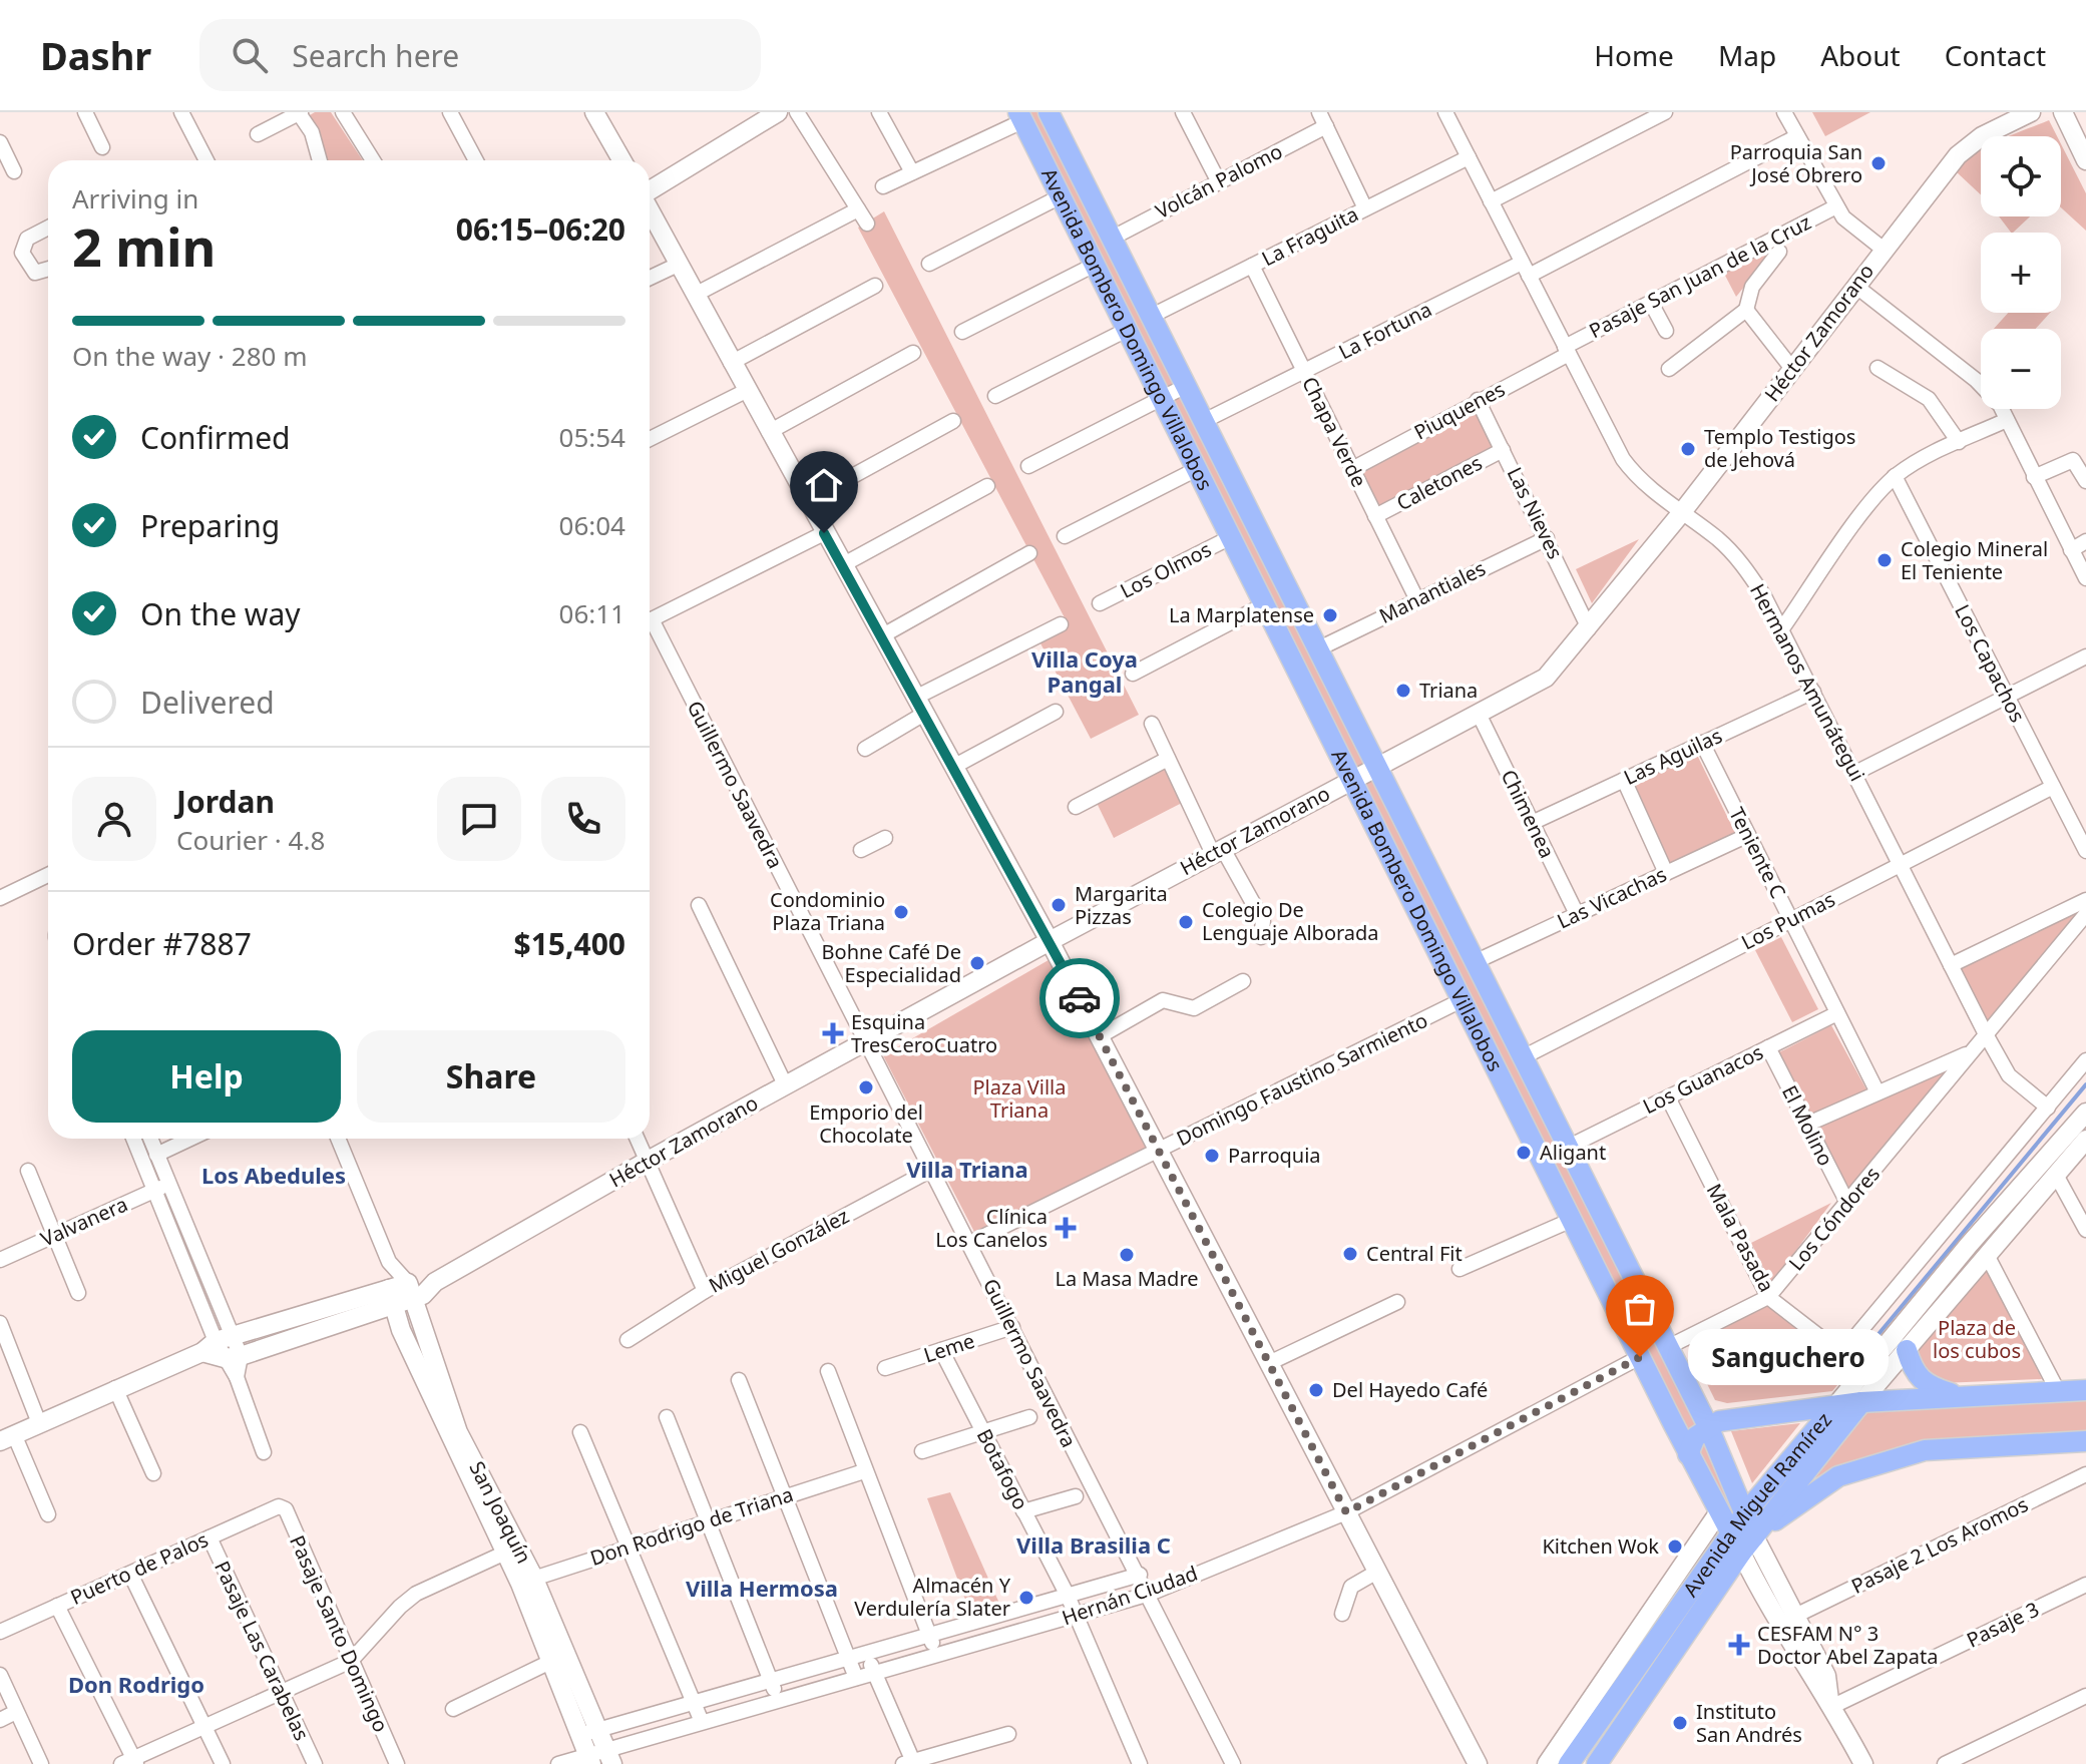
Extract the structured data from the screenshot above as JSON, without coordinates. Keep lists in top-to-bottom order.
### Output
{
  "streets": {
    "main road": ["Avenida Bombero Domingo Villalobos", "Avenida Miguel Ramírez"],
    "street": [
      "Volcán Palomo",
      "La Fraguita",
      "Pasaje San Juan de la Cruz",
      "La Fortuna",
      "Héctor Zamorano",
      "Piuquenes",
      "Chapa Verde",
      "Caletones",
      "Las Nieves",
      "Los Olmos",
      "Manantiales",
      "Los Capachos",
      "Hermanos Amunátegui",
      "Las Aguilas",
      "Guillermo Saavedra",
      "Chimenea",
      "Teniente C",
      "Las Vicachas",
      "Los Pumas",
      "Domingo Faustino Sarmiento",
      "Los Guanacos",
      "El Molino",
      "Los Cóndores",
      "Valvanera",
      "Mala Pasada",
      "Miguel González",
      "Leme",
      "Botafogo",
      "San Joaquín",
      "Don Rodrigo de Triana",
      "Pasaje 2 Los Aromos",
      "Puerto de Palos",
      "Hernán Ciudad",
      "Pasaje 3",
      "Pasaje Santo Domingo",
      "Pasaje Las Carabelas"
    ]
  },
  "crossings": [
    ["Volcán Palomo", "Avenida Bombero Domingo Villalobos"],
    ["La Fraguita", "Avenida Bombero Domingo Villalobos"],
    ["La Fraguita", "Chapa Verde"],
    ["La Fraguita", "Hermanos Amunátegui"],
    ["Pasaje San Juan de la Cruz", "Piuquenes"],
    ["Pasaje San Juan de la Cruz", "Hermanos Amunátegui"],
    ["Avenida Bombero Domingo Villalobos", "La Fortuna"],
    ["Avenida Bombero Domingo Villalobos", "Héctor Zamorano"],
    ["Avenida Bombero Domingo Villalobos", "Los Olmos"],
    ["Avenida Bombero Domingo Villalobos", "Manantiales"],
    ["Avenida Bombero Domingo Villalobos", "Las Vicachas"],
    ["Avenida Bombero Domingo Villalobos", "Los Pumas"],
    ["Avenida Bombero Domingo Villalobos", "Domingo Faustino Sarmiento"],
    ["Avenida Bombero Domingo Villalobos", "Los Guanacos"],
    ["Avenida Bombero Domingo Villalobos", "Los Cóndores"],
    ["Avenida Bombero Domingo Villalobos", "Avenida Miguel Ramírez"],
    ["Avenida Bombero Domingo Villalobos", "Pasaje 2 Los Aromos"],
    ["Avenida Bombero Domingo Villalobos", "Hernán Ciudad"],
    ["Avenida Bombero Domingo Villalobos", "Pasaje 3"],
    ["La Fortuna", "Chapa Verde"],
    ["La Fortuna", "Hermanos Amunátegui"],
    ["Héctor Zamorano", "Las Nieves"],
    ["Héctor Zamorano", "Hermanos Amunátegui"],
    ["Héctor Zamorano", "Guillermo Saavedra"],
    ["Héctor Zamorano", "Chimenea"],
    ["Héctor Zamorano", "San Joaquín"],
    ["Piuquenes", "Chapa Verde"],
    ["Piuquenes", "Las Nieves"],
    ["Piuquenes", "Hermanos Amunátegui"],
    ["Chapa Verde", "Caletones"],
    ["Chapa Verde", "Manantiales"],
    ["Caletones", "Las Nieves"],
    ["Las Nieves", "Manantiales"],
    ["Los Capachos", "Los Pumas"],
    ["Hermanos Amunátegui", "Las Aguilas"],
    ["Hermanos Amunátegui", "Los Pumas"],
    ["Hermanos Amunátegui", "Los Cóndores"],
    ["Hermanos Amunátegui", "Mala Pasada"],
    ["Las Aguilas", "Chimenea"],
    ["Las Aguilas", "Teniente C"],
    ["Guillermo Saavedra", "Domingo Faustino Sarmiento"],
    ["Guillermo Saavedra", "Miguel González"],
    ["Guillermo Saavedra", "Leme"],
    ["Guillermo Saavedra", "Hernán Ciudad"],
    ["Chimenea", "Las Vicachas"],
    ["Teniente C", "Las Vicachas"],
    ["Teniente C", "Los Pumas"],
    ["Teniente C", "Los Guanacos"],
    ["Teniente C", "Los Cóndores"],
    ["Los Guanacos", "El Molino"],
    ["Los Guanacos", "Mala Pasada"],
    ["El Molino", "Los Cóndores"],
    ["Los Cóndores", "Mala Pasada"],
    ["Leme", "Botafogo"],
    ["Botafogo", "Hernán Ciudad"],
    ["San Joaquín", "Don Rodrigo de Triana"],
    ["San Joaquín", "Hernán Ciudad"],
    ["Puerto de Palos", "Pasaje Santo Domingo"],
    ["Puerto de Palos", "Pasaje Las Carabelas"]
  ],
  "districts": [
    "Villa Coya Pangal",
    "Villa Triana",
    "Los Abedules",
    "Villa Brasilia C",
    "Villa Hermosa",
    "Don Rodrigo"
  ],
  "parks": ["Plaza Villa Triana", "Plaza de los cubos"],
  "places": {
    "other": [
      "Parroquia San José Obrero",
      "Templo Testigos de Jehová",
      "Colegio Mineral El Teniente",
      "La Marplatense",
      "Triana",
      "Margarita Pizzas",
      "Condominio Plaza Triana",
      "Colegio De Lenguaje Alborada",
      "Bohne Café De Especialidad",
      "Emporio del Chocolate",
      "Aligant",
      "Parroquia",
      "Central Fit",
      "La Masa Madre",
      "Sanguchero",
      "Del Hayedo Café",
      "Kitchen Wok",
      "Almacén Y Verdulería Slater",
      "Instituto San Andrés"
    ],
    "health": ["Esquina TresCeroCuatro", "Clínica Los Canelos", "CESFAM N° 3 Doctor Abel Zapata"]
  },
  "page": {
    "header": "Dashr",
    "search": "Search here",
    "nav": [
      "Home",
      "Map",
      "About",
      "Contact"
    ],
    "map_buttons": ["+", "−"],
    "heading": ["2 min", "Arriving in", "06:15–06:20"],
    "panel": [
      "Jordan",
      "Courier · 4.8",
      "Order #7887",
      "$15,400"
    ],
    "bar": "On the way · 280 m",
    "list": [
      ["Confirmed", "05:54"],
      ["Preparing", "06:04"],
      ["On the way", "06:11"],
      "Delivered"
    ],
    "buttons": ["Help", "Share"],
    "bubble": "Sanguchero"
  }
}
